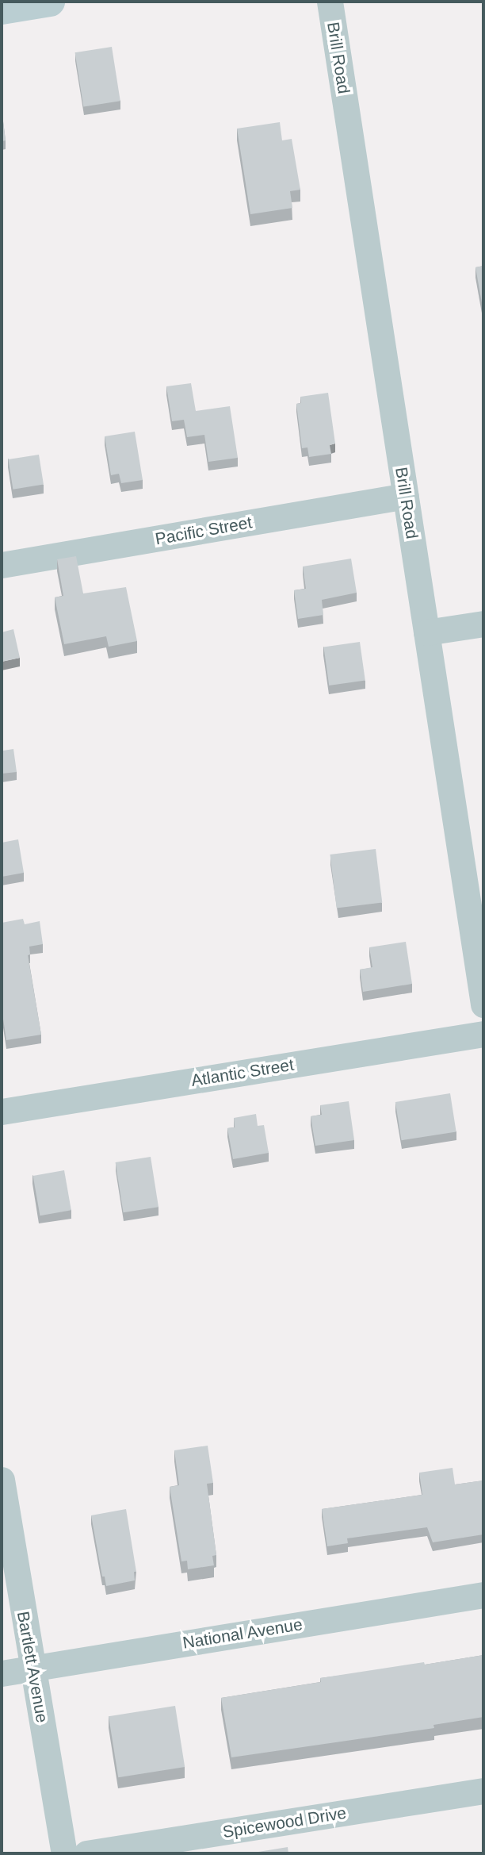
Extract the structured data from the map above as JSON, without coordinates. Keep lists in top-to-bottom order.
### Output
{
  "streets": {
    "street": [
      "Brill Road",
      "Pacific Street",
      "Atlantic Street",
      "National Avenue",
      "Bartlett Avenue",
      "Spicewood Drive"
    ]
  },
  "crossings": [
    ["Brill Road", "Pacific Street"],
    ["National Avenue", "Bartlett Avenue"]
  ]
}
